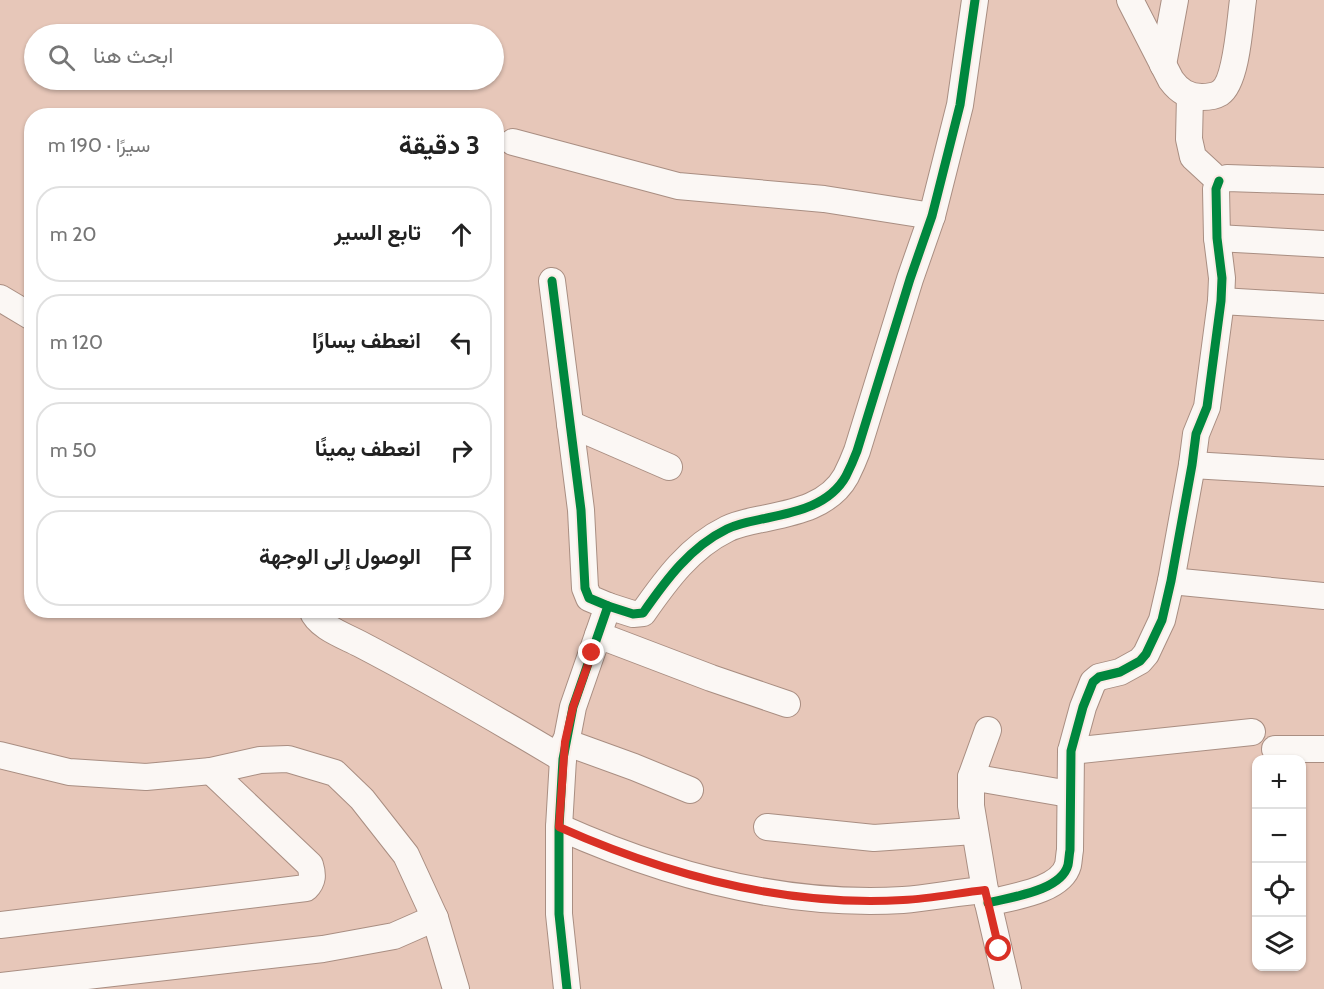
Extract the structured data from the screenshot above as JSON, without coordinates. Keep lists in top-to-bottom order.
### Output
{
  "page": {
    "search": "ابحث هنا",
    "heading": ["3 دقيقة", "سيرًا · 190 m"],
    "list": [
      ["تابع السير", "20 m"],
      ["انعطف يسارًا", "120 m"],
      ["انعطف يمينًا", "50 m"],
      "الوصول إلى الوجهة"
    ],
    "map_buttons": ["+", "−"]
  }
}
